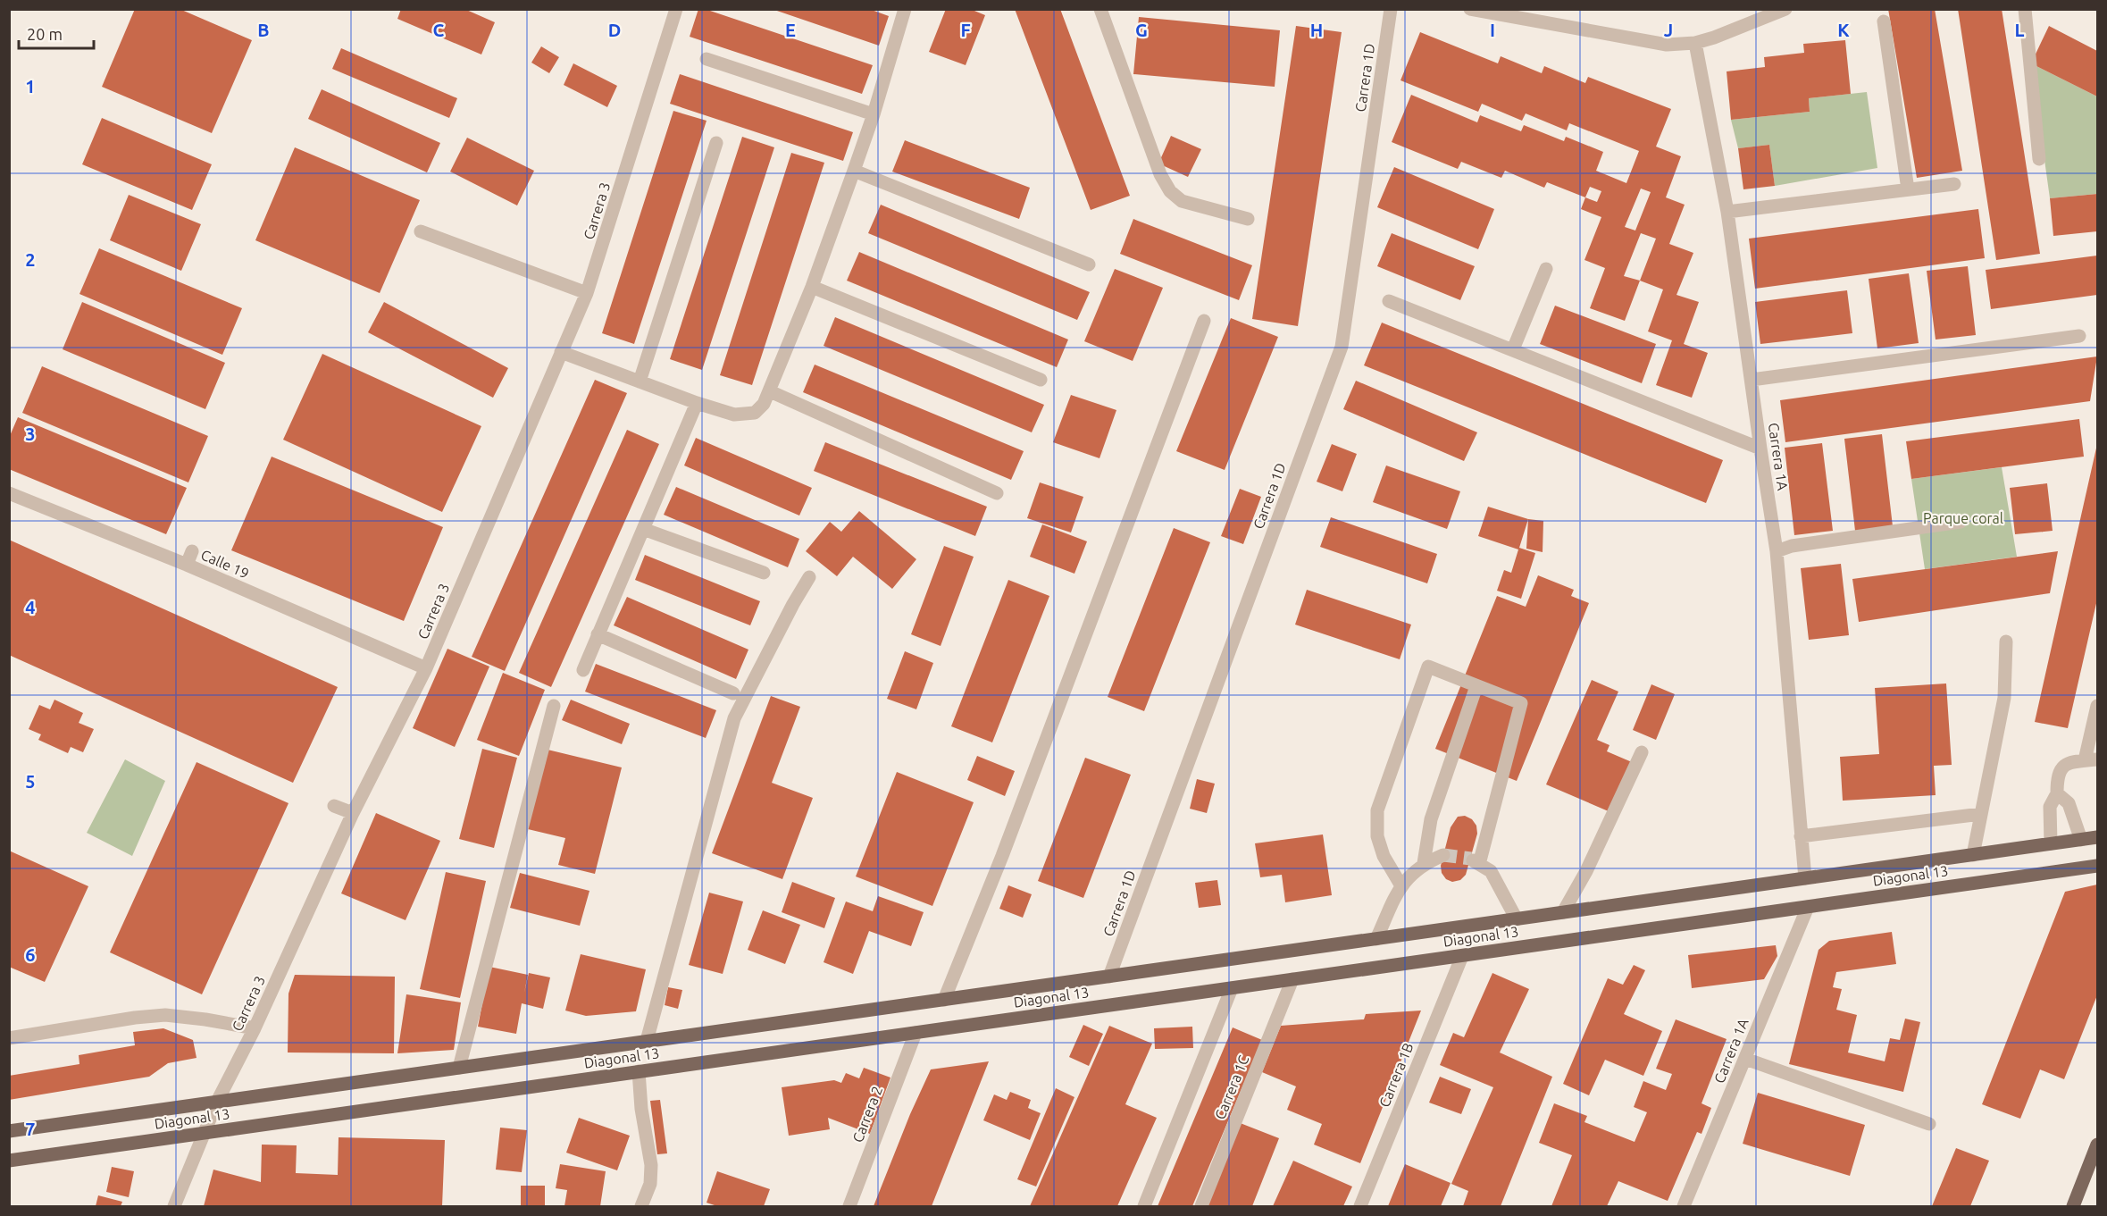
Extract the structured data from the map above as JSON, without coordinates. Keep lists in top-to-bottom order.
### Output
{
  "streets": {
    "main road": ["Diagonal 13"],
    "street": [
      "Carrera 1D",
      "Carrera 3",
      "Carrera 1A",
      "Calle 19",
      "Carrera 1B",
      "Carrera 1C",
      "Carrera 2"
    ]
  },
  "crossings": [
    ["Carrera 1D", "Diagonal 13"],
    ["Carrera 3", "Calle 19"],
    ["Carrera 3", "Diagonal 13"],
    ["Carrera 1A", "Diagonal 13"],
    ["Diagonal 13", "Carrera 1B"],
    ["Diagonal 13", "Carrera 1C"],
    ["Diagonal 13", "Carrera 2"]
  ],
  "parks": ["Parque coral"],
  "scale_bar": "20 m",
  "grid": {
    "columns": [
      "B",
      "C",
      "D",
      "E",
      "F",
      "G",
      "H",
      "I",
      "J",
      "K",
      "L"
    ],
    "rows": [
      "1",
      "2",
      "3",
      "4",
      "5",
      "6",
      "7"
    ]
  }
}
